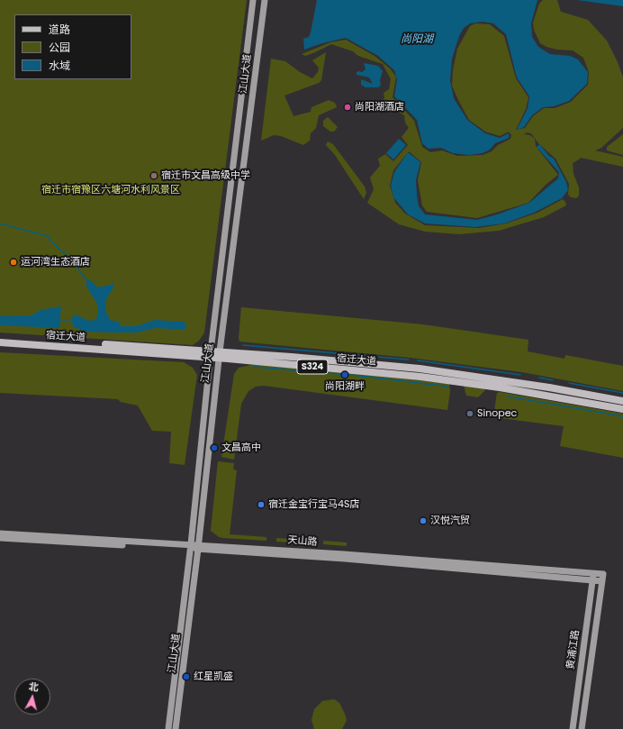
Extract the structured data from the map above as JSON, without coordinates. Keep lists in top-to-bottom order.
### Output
{
  "streets": {
    "main road": [
      "江山大道",
      "宿迁大道",
      "S324",
      "天山路",
      "黄浦江路"
    ]
  },
  "crossings": [
    ["江山大道", "宿迁大道"],
    ["江山大道", "天山路"],
    ["天山路", "黄浦江路"]
  ],
  "water": ["尚阳湖"],
  "parks": ["宿迁市宿豫区六塘河水利风景区"],
  "places": [
    "尚阳湖酒店",
    "宿迁市文昌高级中学",
    "运河湾生态酒店",
    "尚阳湖畔",
    "Sinopec",
    "文昌高中",
    "宿迁金宝行宝马4S店",
    "汉悦汽贸",
    "红星凯盛"
  ],
  "legend": ["道路", "公园", "水域"],
  "north": "top"
}
